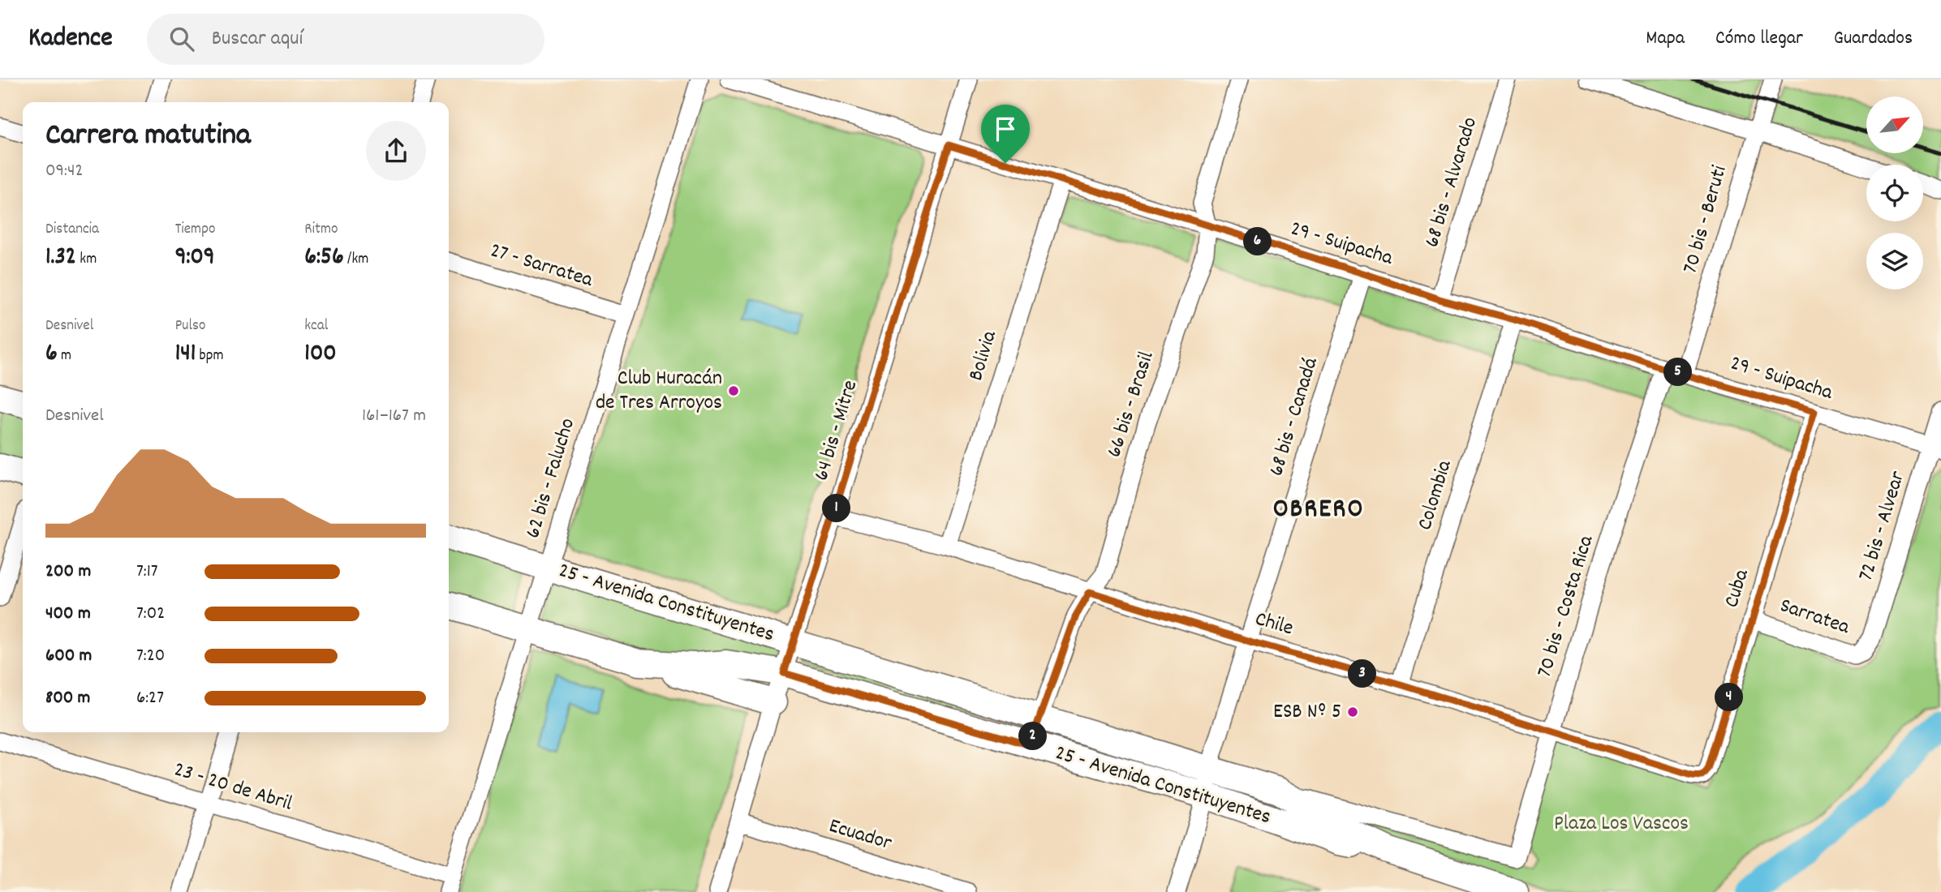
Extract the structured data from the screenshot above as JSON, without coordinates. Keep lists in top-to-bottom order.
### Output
{
  "streets": {
    "main road": ["25 - Avenida Constituyentes"],
    "street": [
      "68 bis - Alvarado",
      "70 bis - Beruti",
      "29 - Suipacha",
      "27 - Sarratea",
      "Bolivia",
      "66 bis - Brasil",
      "68 bis - Canadá",
      "64 bis - Mitre",
      "62 bis - Falucho",
      "Colombia",
      "72 bis - Alvear",
      "Cuba",
      "70 bis - Costa Rica",
      "Sarratea",
      "Chile",
      "23 - 20 de Abril",
      "Ecuador"
    ]
  },
  "crossings": [
    ["68 bis - Alvarado", "29 - Suipacha"],
    ["70 bis - Beruti", "29 - Suipacha"],
    ["29 - Suipacha", "Bolivia"],
    ["29 - Suipacha", "66 bis - Brasil"],
    ["29 - Suipacha", "68 bis - Canadá"],
    ["29 - Suipacha", "64 bis - Mitre"],
    ["29 - Suipacha", "Colombia"],
    ["29 - Suipacha", "72 bis - Alvear"],
    ["29 - Suipacha", "Cuba"],
    ["29 - Suipacha", "70 bis - Costa Rica"],
    ["27 - Sarratea", "62 bis - Falucho"],
    ["Bolivia", "Chile"],
    ["66 bis - Brasil", "25 - Avenida Constituyentes"],
    ["66 bis - Brasil", "Chile"],
    ["68 bis - Canadá", "25 - Avenida Constituyentes"],
    ["68 bis - Canadá", "Chile"],
    ["64 bis - Mitre", "25 - Avenida Constituyentes"],
    ["64 bis - Mitre", "Chile"],
    ["64 bis - Mitre", "Ecuador"],
    ["62 bis - Falucho", "25 - Avenida Constituyentes"],
    ["62 bis - Falucho", "23 - 20 de Abril"],
    ["Colombia", "Chile"],
    ["72 bis - Alvear", "Sarratea"],
    ["Cuba", "Sarratea"],
    ["Cuba", "Chile"],
    ["25 - Avenida Constituyentes", "70 bis - Costa Rica"],
    ["70 bis - Costa Rica", "Chile"]
  ],
  "districts": ["OBRERO"],
  "parks": ["Plaza Los Vascos"],
  "places": ["Club Huracán de Tres Arroyos", "ESB Nº 5"],
  "north": "top right",
  "page": {
    "header": "Kadence",
    "search": "Buscar aquí",
    "nav": ["Mapa", "Cómo llegar", "Guardados"],
    "heading": ["Carrera matutina", "09:42"],
    "stats": [
      ["Distancia", "1.32 km"],
      ["Tiempo", "9:09"],
      ["Ritmo", "6:56 /km"],
      ["Desnivel", "6 m"],
      ["Pulso", "141 bpm"],
      ["kcal", "100"]
    ],
    "pins": [
      "6",
      "5",
      "1",
      "3",
      "4",
      "2"
    ],
    "chart": ["Desnivel", "161–167 m"],
    "list": [
      {
        "name": "200 m",
        "note": "7:17"
      },
      {
        "name": "400 m",
        "note": "7:02"
      },
      {
        "name": "600 m",
        "note": "7:20"
      },
      {
        "name": "800 m",
        "note": "6:27"
      }
    ]
  }
}
